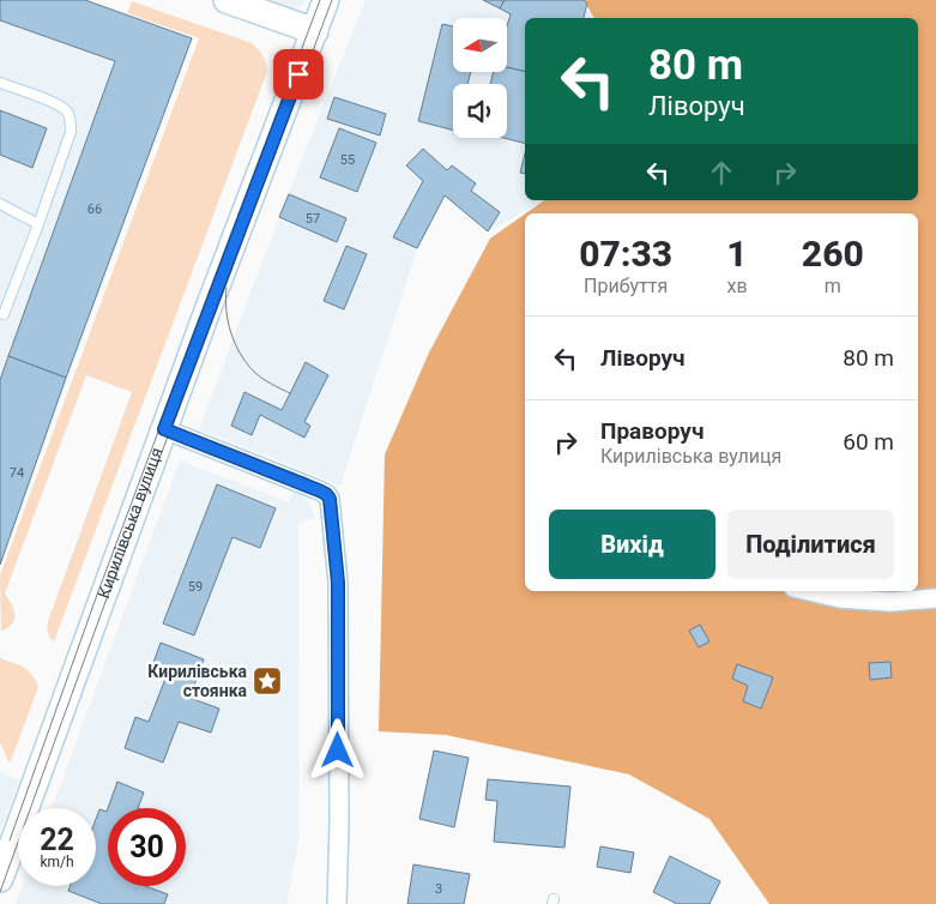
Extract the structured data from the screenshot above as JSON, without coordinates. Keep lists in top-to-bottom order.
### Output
{
  "streets": {
    "main road": ["Кирилівська вулиця"]
  },
  "places": {
    "place": ["Кирилівська стоянка"]
  },
  "house_numbers": [
    "55",
    "66",
    "57",
    "74",
    "59",
    "3"
  ],
  "north": "left",
  "page": {
    "turn": ["80 m", "Ліворуч"],
    "eta": [
      "07:33",
      "Прибуття",
      "1",
      "хв",
      "260",
      "m"
    ],
    "list": [
      {
        "name": "Ліворуч",
        "value": "80 m"
      },
      {
        "name": "Праворуч",
        "note": "Кирилівська вулиця",
        "value": "60 m"
      }
    ],
    "buttons": ["Вихід", "Поділитися"],
    "speed": "22 km/h",
    "limit": "30"
  }
}
